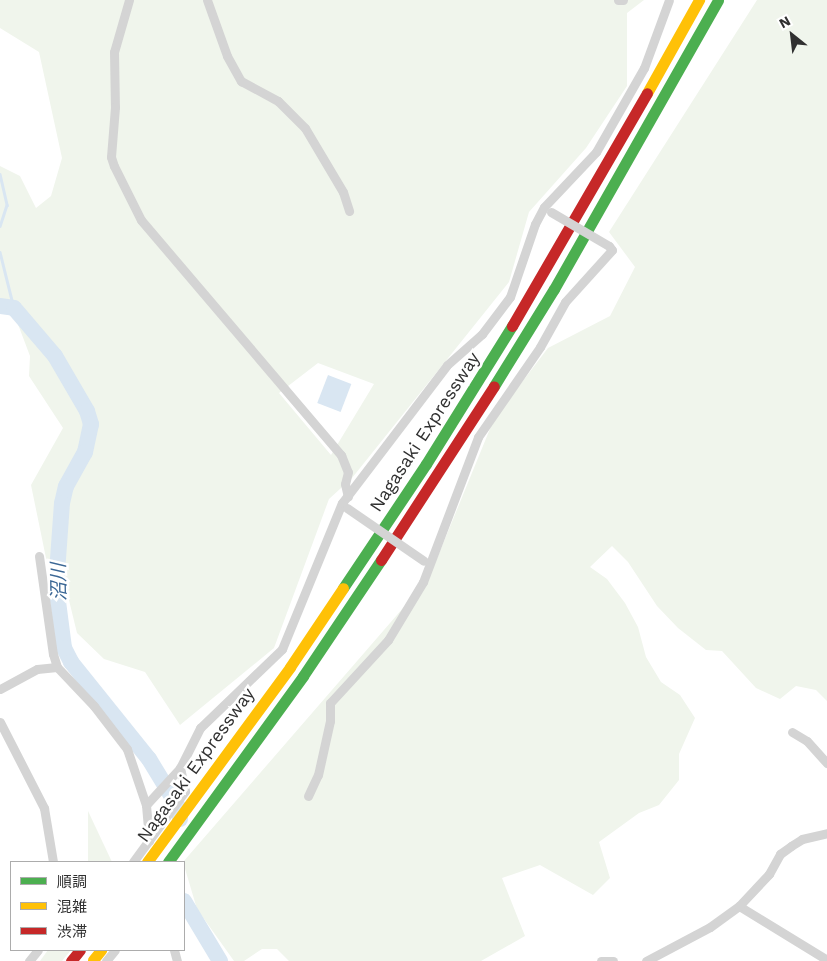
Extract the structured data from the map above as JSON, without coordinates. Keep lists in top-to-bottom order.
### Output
{
  "streets": {
    "highway": ["Nagasaki Expressway"]
  },
  "water": ["沼川"],
  "legend": ["順調", "混雑", "渋滞"],
  "north": "top left"
}
